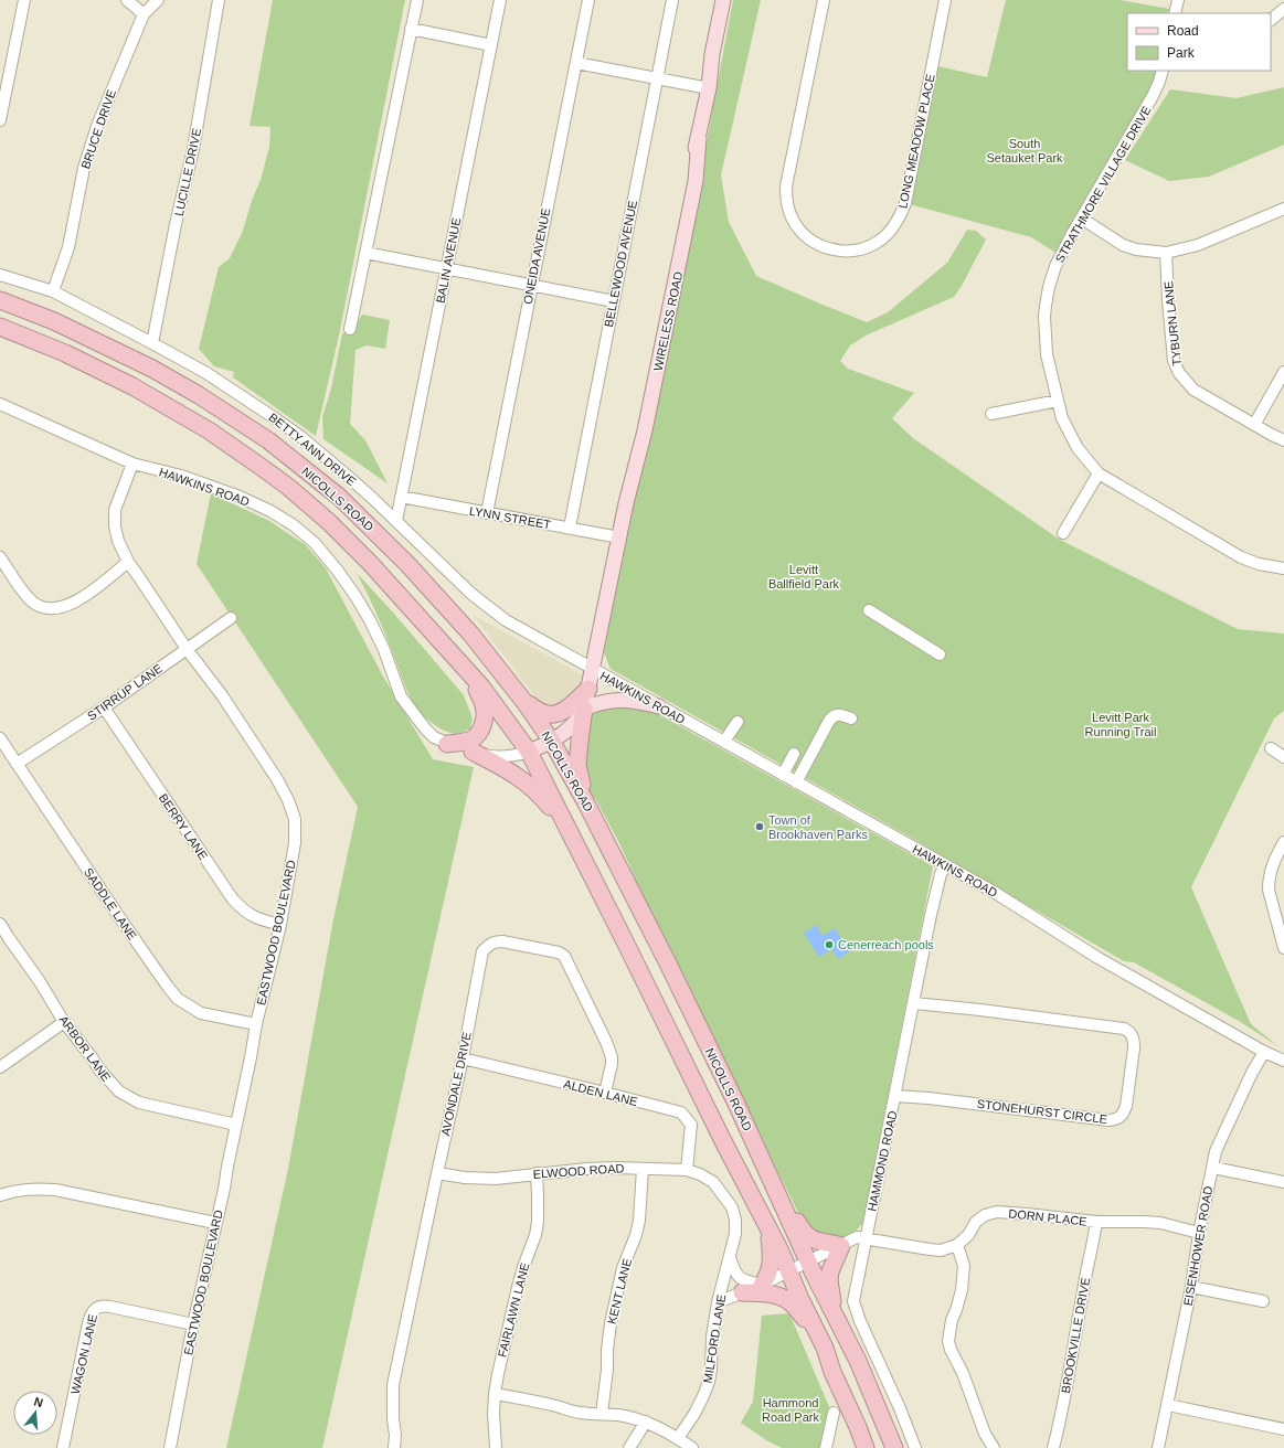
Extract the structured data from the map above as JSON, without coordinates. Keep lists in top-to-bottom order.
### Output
{
  "streets": {
    "highway": ["NICOLLS ROAD"],
    "main road": ["WIRELESS ROAD", "HAWKINS ROAD"],
    "street": [
      "BRUCE DRIVE",
      "LONG MEADOW PLACE",
      "LUCILLE DRIVE",
      "STRATHMORE VILLAGE DRIVE",
      "ONEIDA AVENUE",
      "BALIN AVENUE",
      "BELLEWOOD AVENUE",
      "TYBURN LANE",
      "BETTY ANN DRIVE",
      "LYNN STREET",
      "STIRRUP LANE",
      "BERRY LANE",
      "SADDLE LANE",
      "EASTWOOD BOULEVARD",
      "ARBOR LANE",
      "AVONDALE DRIVE",
      "ALDEN LANE",
      "STONEHURST CIRCLE",
      "HAMMOND ROAD",
      "ELWOOD ROAD",
      "DORN PLACE",
      "EISENHOWER ROAD",
      "KENT LANE",
      "FAIRLAWN LANE",
      "BROOKVILLE DRIVE",
      "MILFORD LANE",
      "WAGON LANE"
    ]
  },
  "crossings": [
    ["BRUCE DRIVE", "BETTY ANN DRIVE"],
    ["LUCILLE DRIVE", "BETTY ANN DRIVE"],
    ["ONEIDA AVENUE", "LYNN STREET"],
    ["BALIN AVENUE", "BETTY ANN DRIVE"],
    ["BALIN AVENUE", "LYNN STREET"],
    ["BELLEWOOD AVENUE", "LYNN STREET"],
    ["WIRELESS ROAD", "BETTY ANN DRIVE"],
    ["WIRELESS ROAD", "HAWKINS ROAD"],
    ["WIRELESS ROAD", "LYNN STREET"],
    ["BETTY ANN DRIVE", "HAWKINS ROAD"],
    ["HAWKINS ROAD", "NICOLLS ROAD"],
    ["HAWKINS ROAD", "EASTWOOD BOULEVARD"],
    ["HAWKINS ROAD", "HAMMOND ROAD"],
    ["HAWKINS ROAD", "EISENHOWER ROAD"],
    ["STIRRUP LANE", "BERRY LANE"],
    ["STIRRUP LANE", "SADDLE LANE"],
    ["STIRRUP LANE", "EASTWOOD BOULEVARD"],
    ["BERRY LANE", "EASTWOOD BOULEVARD"],
    ["SADDLE LANE", "EASTWOOD BOULEVARD"],
    ["EASTWOOD BOULEVARD", "ARBOR LANE"],
    ["EASTWOOD BOULEVARD", "WAGON LANE"],
    ["AVONDALE DRIVE", "ALDEN LANE"],
    ["AVONDALE DRIVE", "ELWOOD ROAD"],
    ["ALDEN LANE", "ELWOOD ROAD"],
    ["STONEHURST CIRCLE", "HAMMOND ROAD"],
    ["ELWOOD ROAD", "KENT LANE"],
    ["ELWOOD ROAD", "FAIRLAWN LANE"],
    ["ELWOOD ROAD", "MILFORD LANE"],
    ["DORN PLACE", "EISENHOWER ROAD"],
    ["DORN PLACE", "BROOKVILLE DRIVE"]
  ],
  "parks": [
    "South Setauket Park",
    "Levitt Ballfield Park",
    "Levitt Park Running Trail",
    "Hammond Road Park"
  ],
  "places": ["Town of Brookhaven Parks", "Cenerreach pools"],
  "legend": ["Road", "Park"],
  "north": "top"
}
